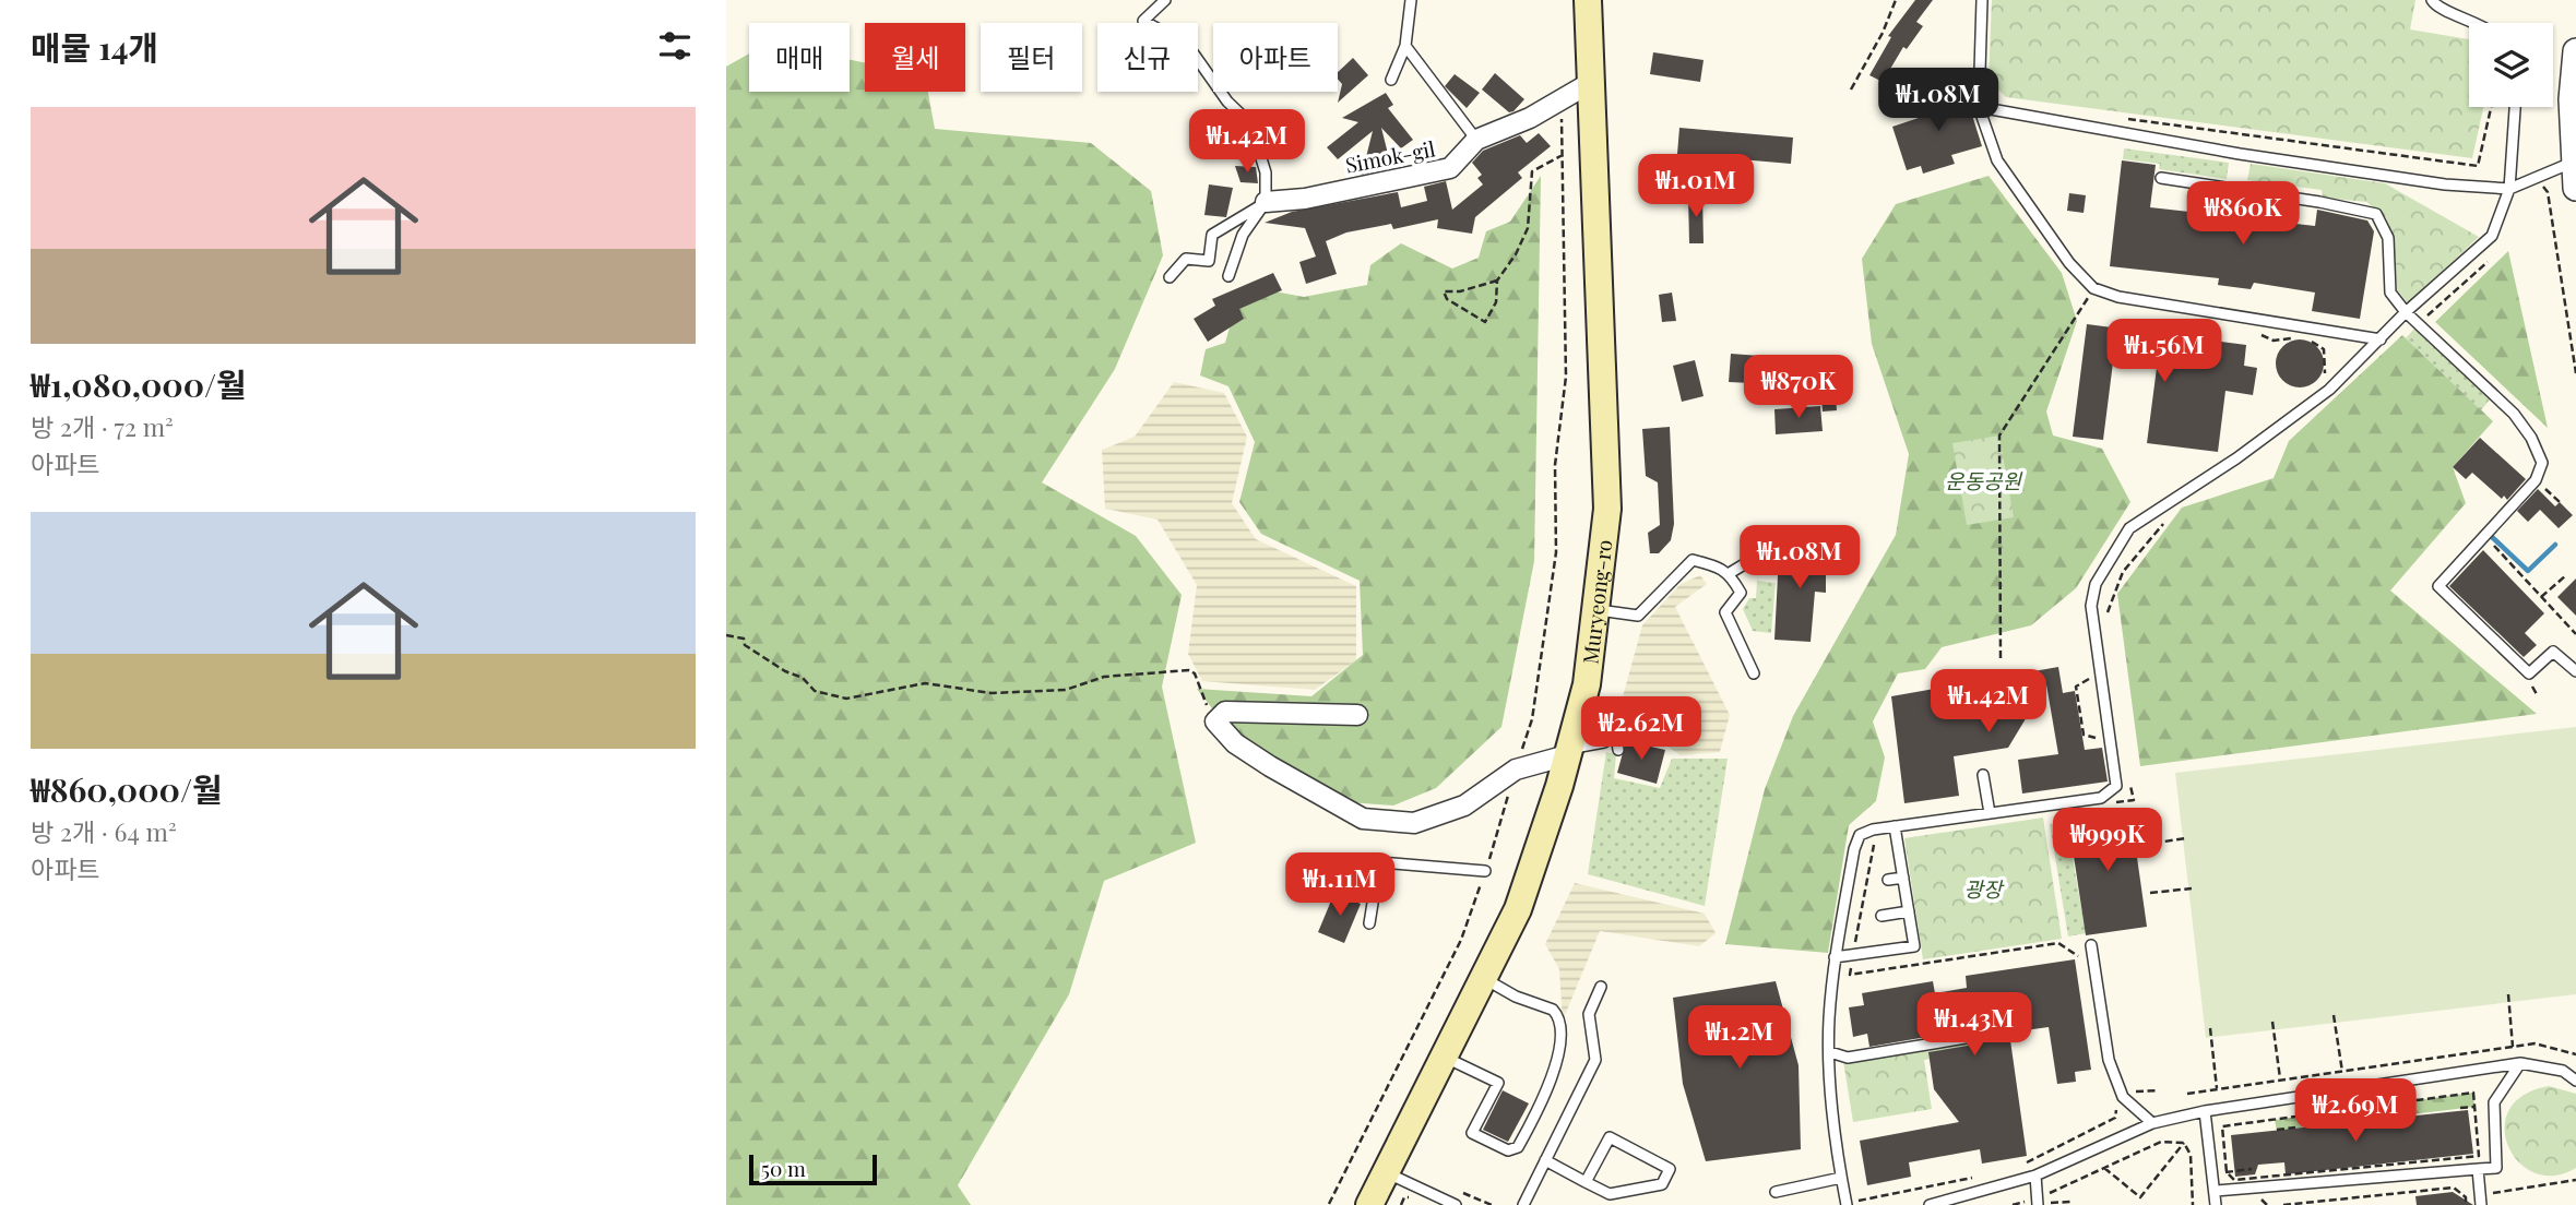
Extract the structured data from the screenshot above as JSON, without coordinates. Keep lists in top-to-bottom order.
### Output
{
  "streets": {
    "main road": ["Muryeong-ro"],
    "street": ["Simok-gil"]
  },
  "crossings": [
    ["Simok-gil", "Muryeong-ro"]
  ],
  "parks": ["운동공원", "광장"],
  "scale_bar": "50 m",
  "page": {
    "heading": "매물 14개",
    "chip": [
      "매매",
      "월세",
      "필터",
      "신규",
      "아파트"
    ],
    "price": [
      "₩1.08M",
      "₩1.42M",
      "₩1.01M",
      "₩860K",
      "₩1.56M",
      "₩870K",
      "₩1.08M",
      "₩1.42M",
      "₩2.62M",
      "₩999K",
      "₩1.11M",
      "₩1.43M",
      "₩1.2M",
      "₩2.69M"
    ],
    "list": [
      {
        "name": "₩1,080,000/월",
        "note": "방 2개 · 72 m² · 아파트"
      },
      {
        "name": "₩860,000/월",
        "note": "방 2개 · 64 m² · 아파트"
      }
    ],
    "scale": "50 m"
  }
}
